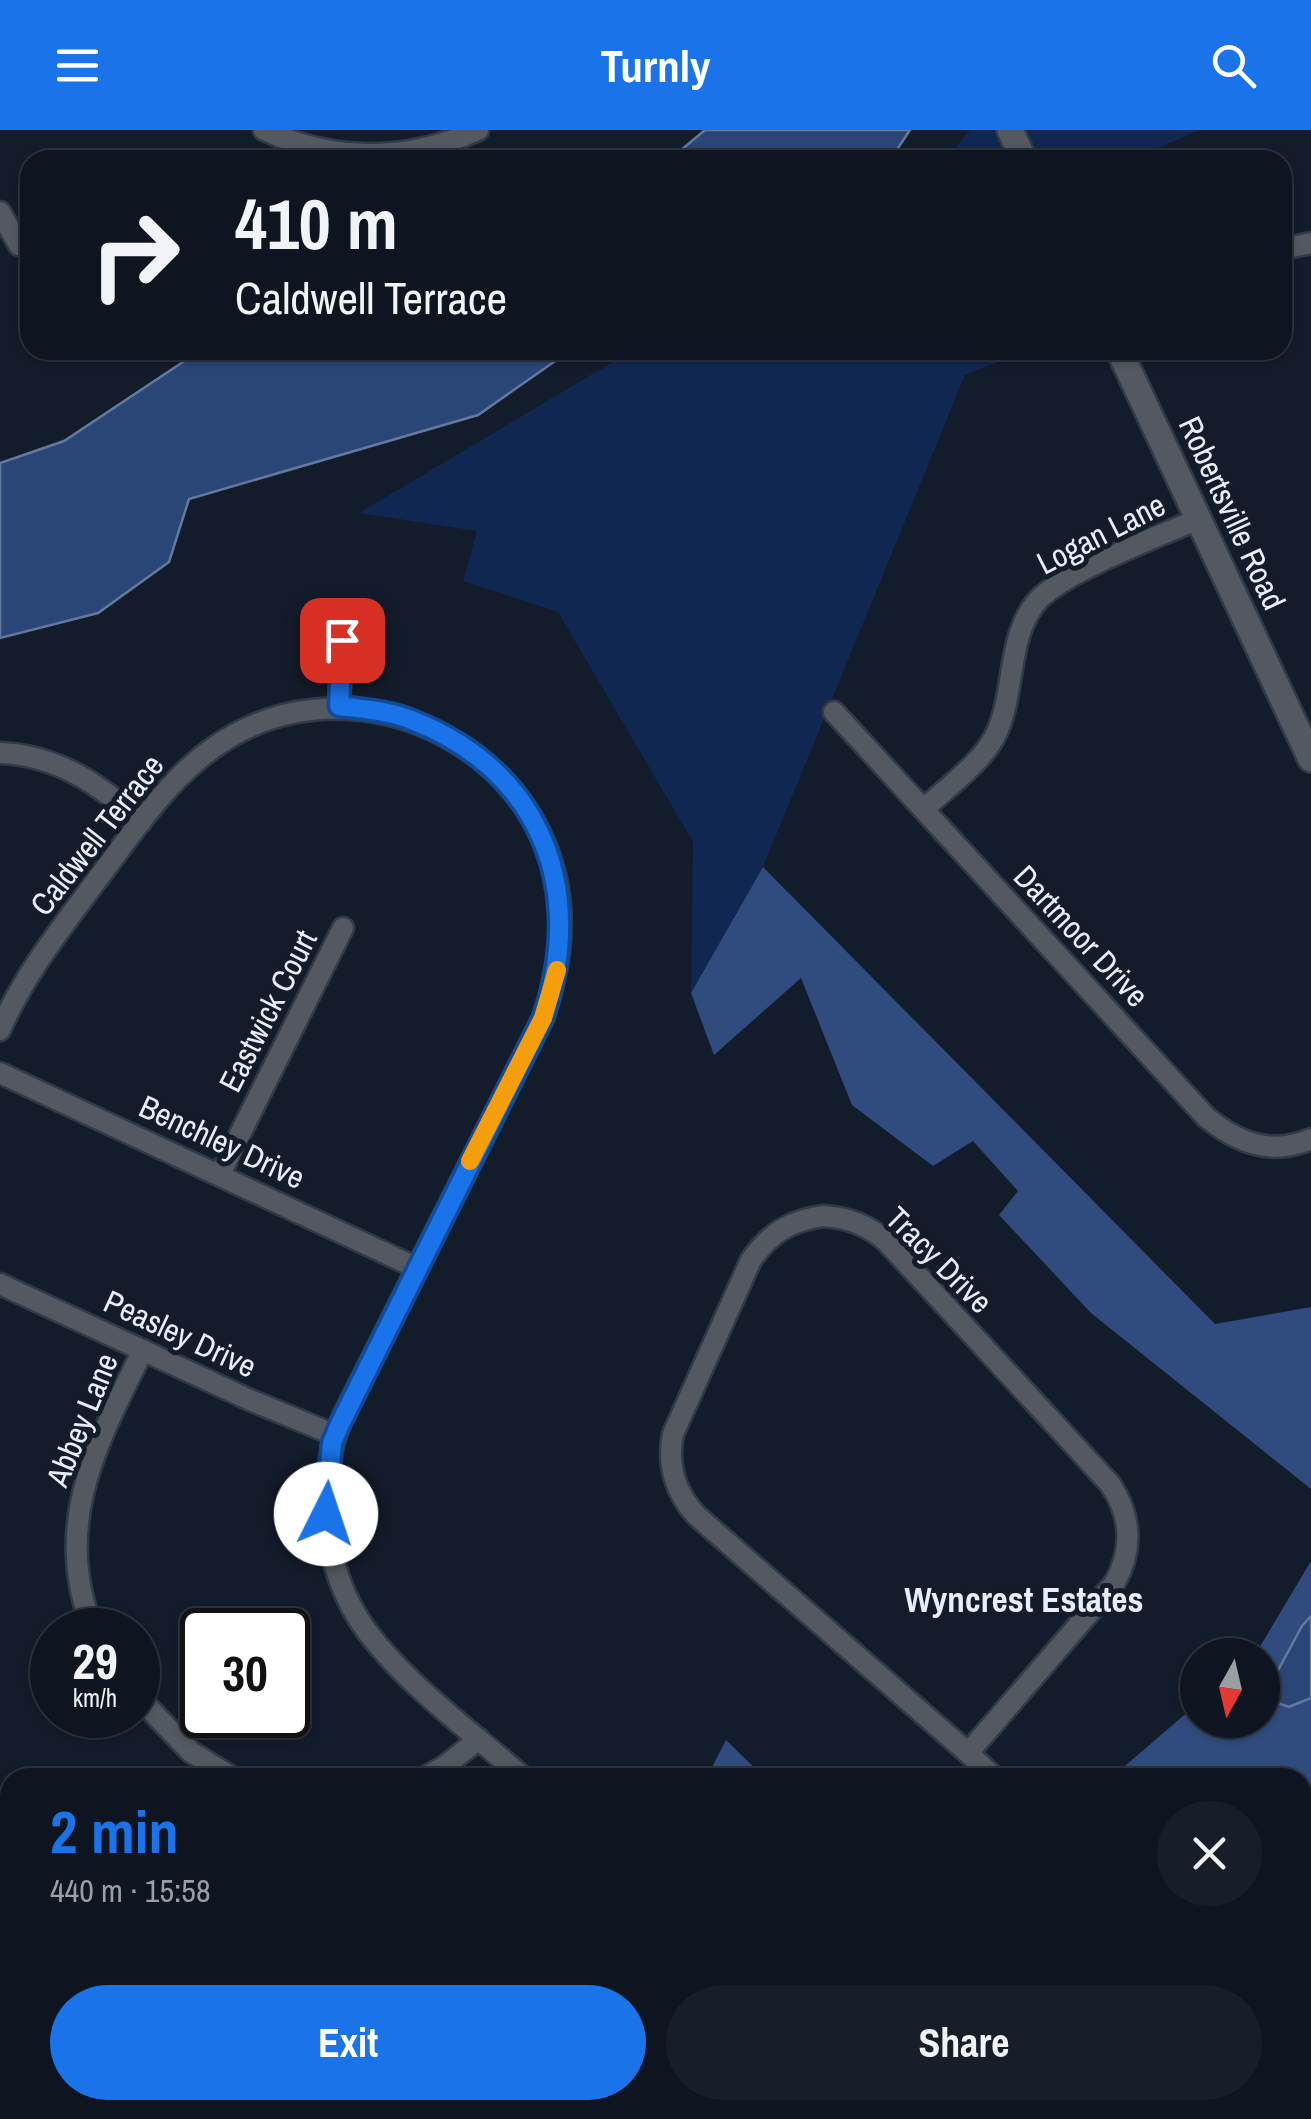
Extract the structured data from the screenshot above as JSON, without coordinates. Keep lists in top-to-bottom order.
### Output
{
  "streets": {
    "street": [
      "Robertsville Road",
      "Logan Lane",
      "Caldwell Terrace",
      "Dartmoor Drive",
      "Eastwick Court",
      "Benchley Drive",
      "Tracy Drive",
      "Peasley Drive",
      "Abbey Lane"
    ]
  },
  "crossings": [
    ["Robertsville Road", "Logan Lane"],
    ["Logan Lane", "Dartmoor Drive"],
    ["Caldwell Terrace", "Benchley Drive"],
    ["Caldwell Terrace", "Peasley Drive"],
    ["Eastwick Court", "Benchley Drive"],
    ["Peasley Drive", "Abbey Lane"]
  ],
  "districts": ["Wyncrest Estates"],
  "north": "bottom",
  "page": {
    "header": "Turnly",
    "turn": ["410 m", "Caldwell Terrace"],
    "speed": "29 km/h",
    "limit": "30",
    "heading": ["2 min", "440 m · 15:58"],
    "buttons": ["Exit", "Share"]
  }
}
